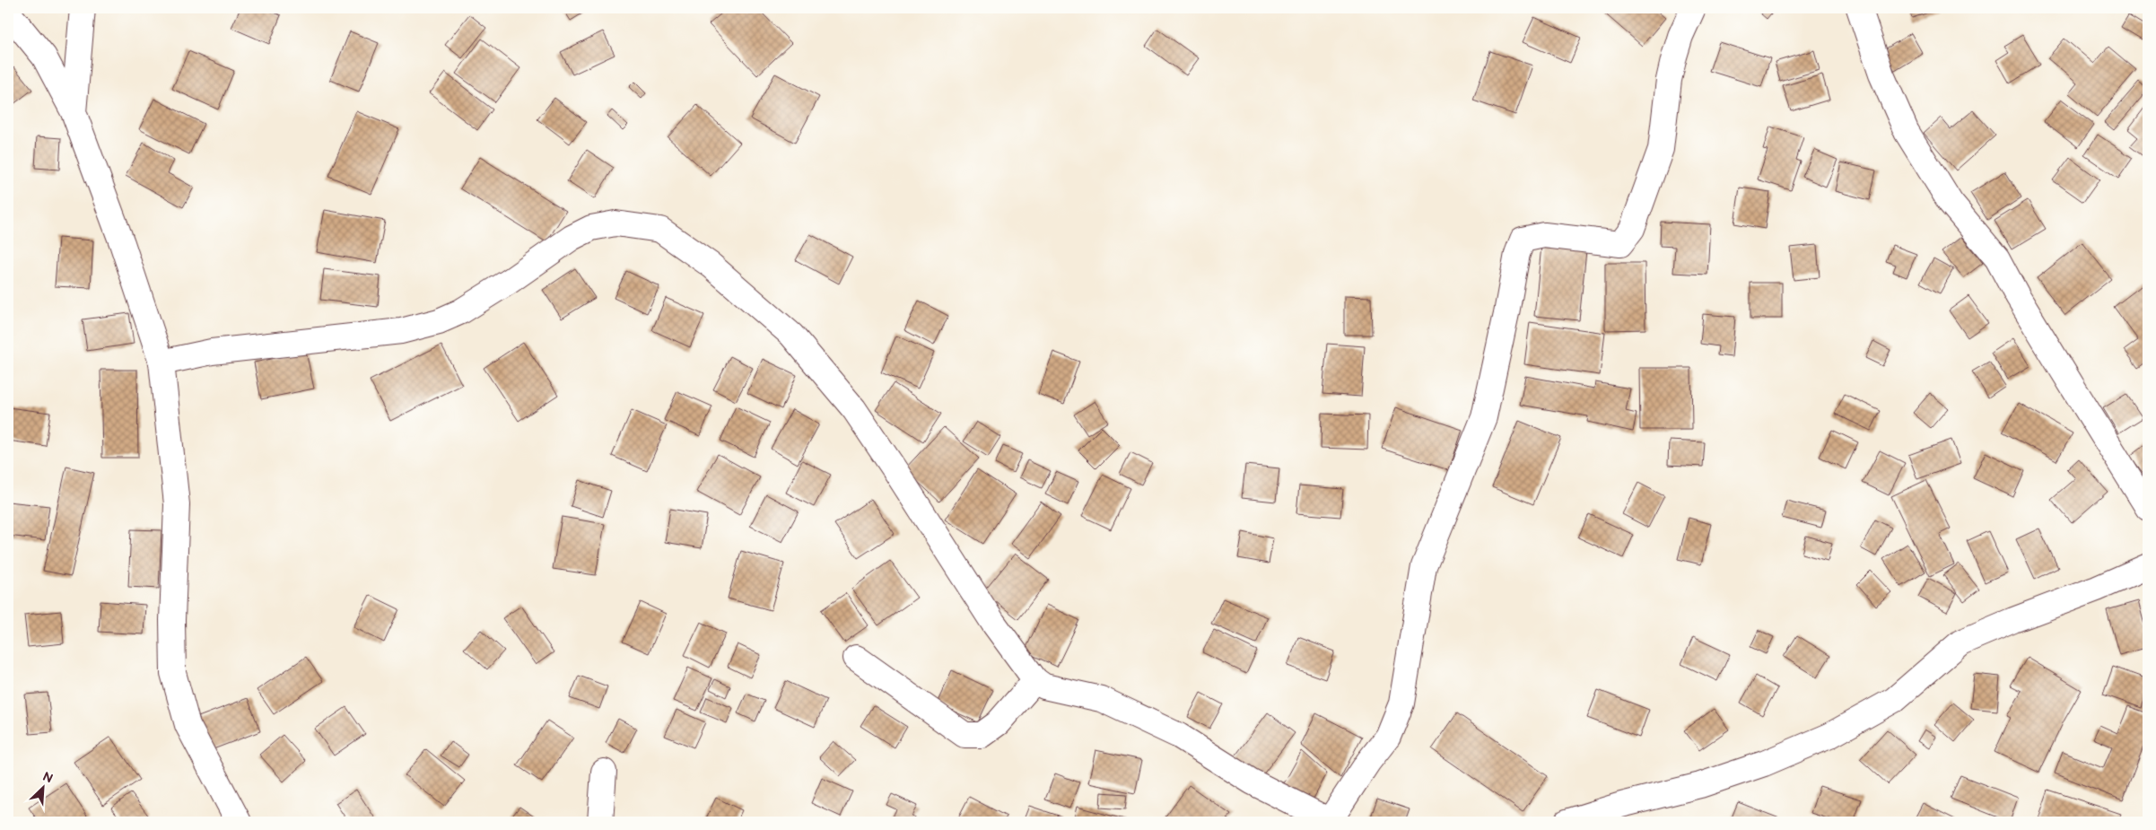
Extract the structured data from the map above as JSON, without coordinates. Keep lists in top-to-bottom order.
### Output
{
  "north": "top right"
}
